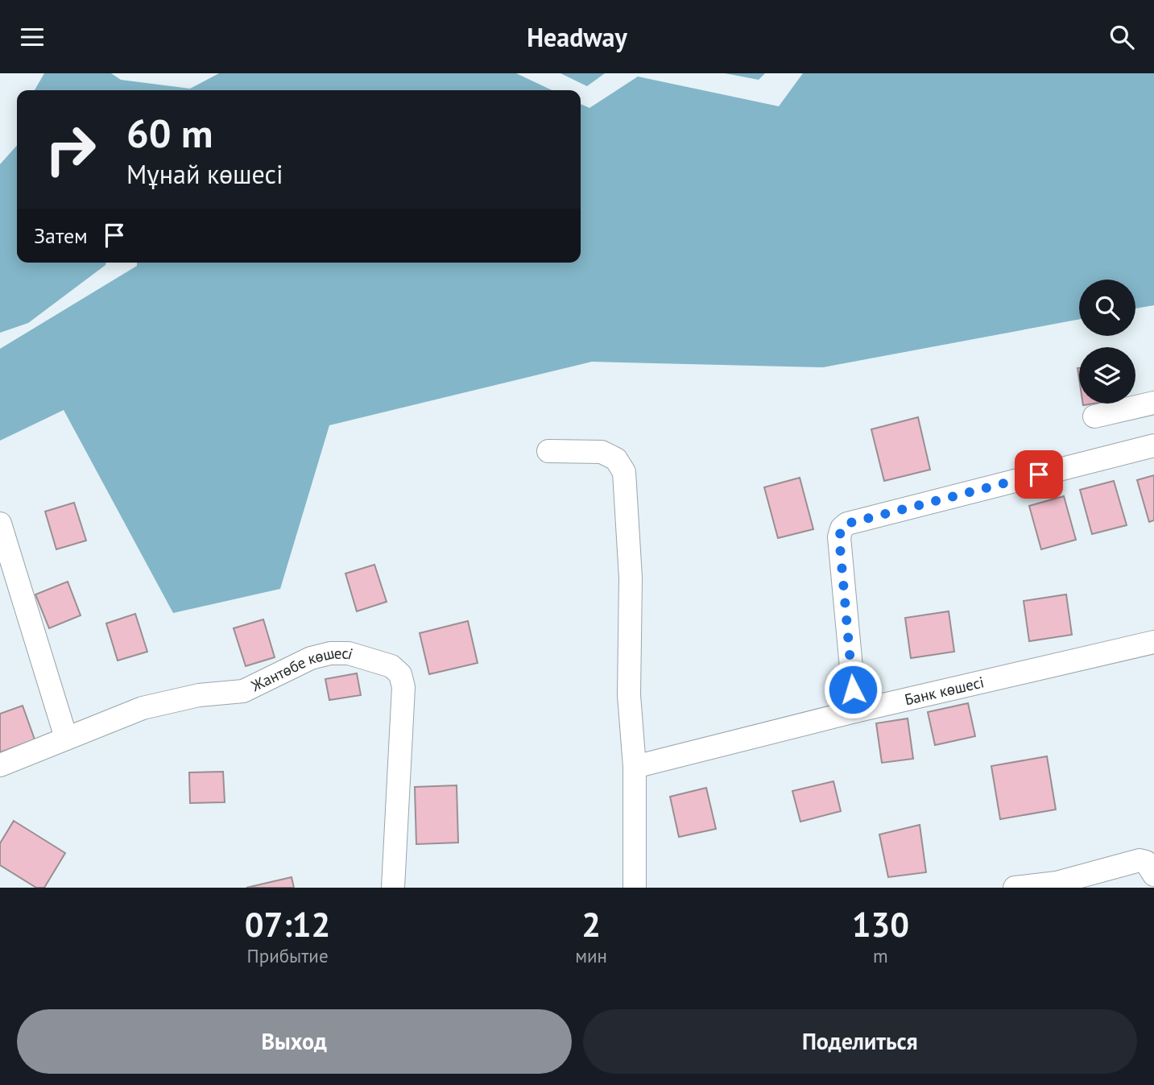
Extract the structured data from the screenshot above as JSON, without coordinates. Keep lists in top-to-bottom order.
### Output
{
  "streets": {
    "street": ["Жантөбе көшесі", "Банк көшесі"]
  },
  "page": {
    "header": "Headway",
    "turn": ["60 m", "Мұнай көшесі"],
    "then": "Затем",
    "eta": [
      "07:12",
      "Прибытие",
      "2",
      "мин",
      "130",
      "m"
    ],
    "buttons": ["Выход", "Поделиться"]
  }
}
